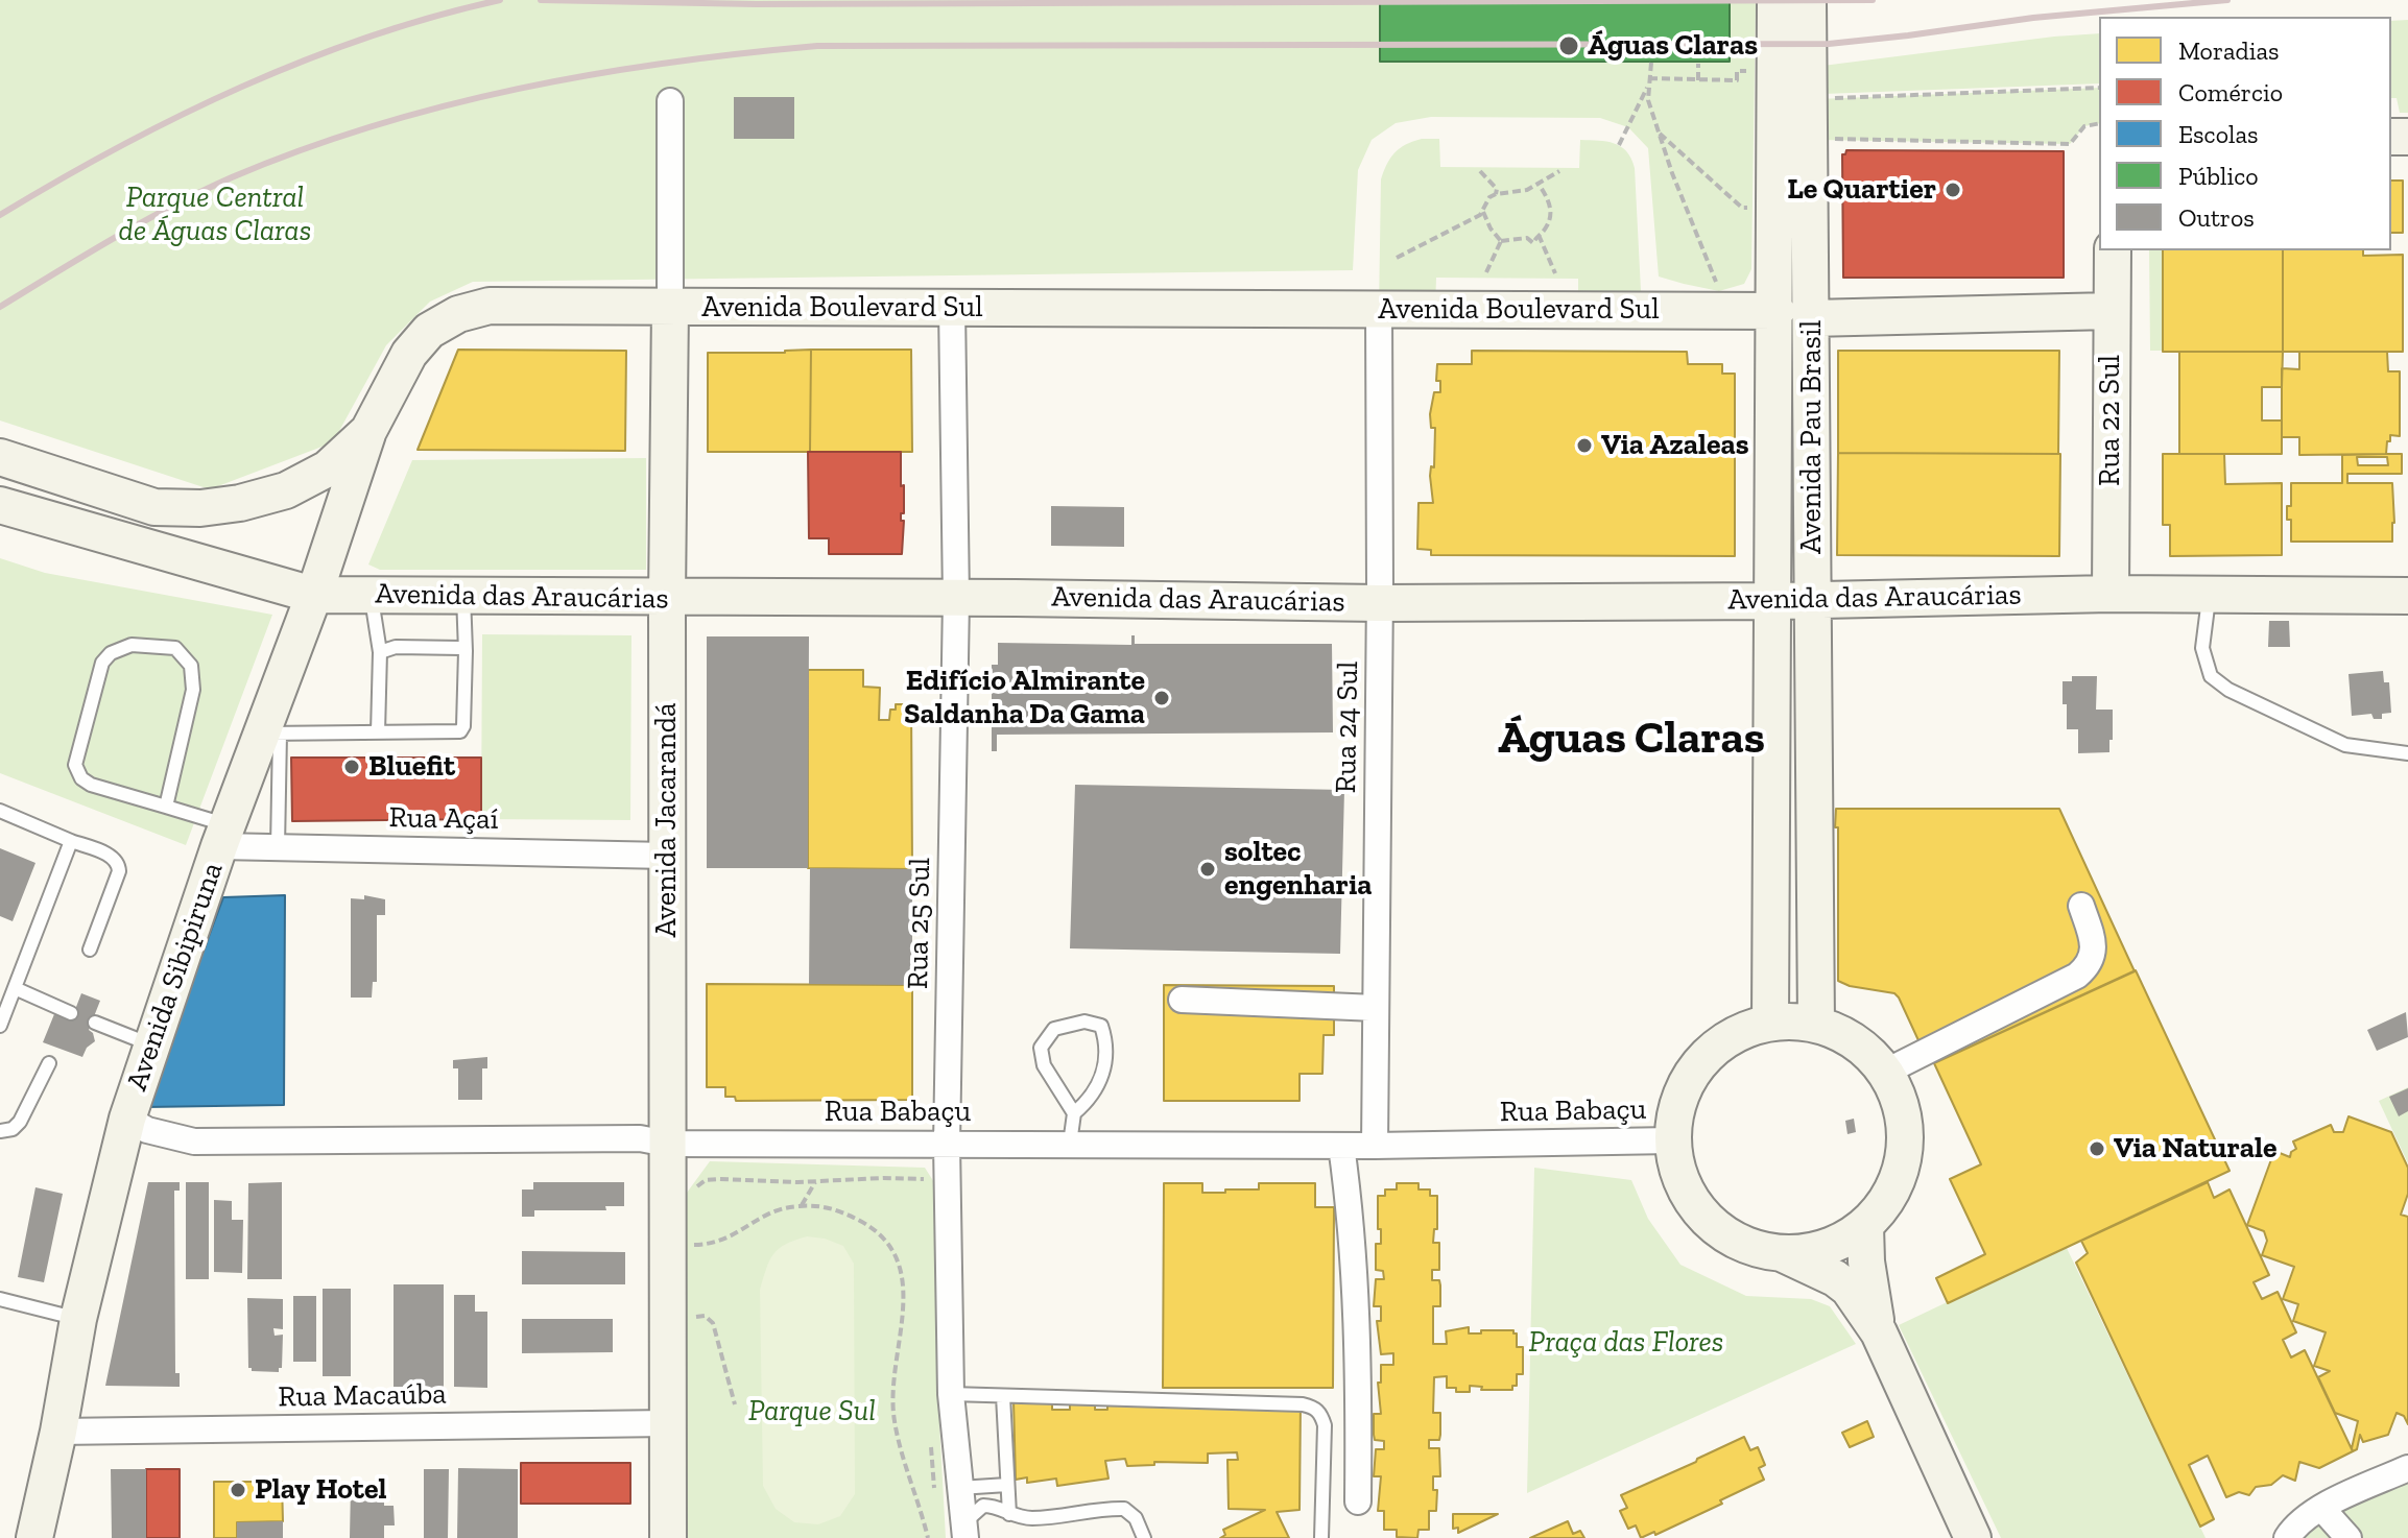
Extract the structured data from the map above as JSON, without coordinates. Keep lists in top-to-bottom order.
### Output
{
  "streets": {
    "street": [
      "Avenida Boulevard Sul",
      "Rua 22 Sul",
      "Avenida Pau Brasil",
      "Avenida das Araucárias",
      "Rua 24 Sul",
      "Rua Açaí",
      "Avenida Jacarandá",
      "Rua 25 Sul",
      "Avenida Sibipiruna",
      "Rua Babaçu",
      "Rua Macaúba"
    ]
  },
  "crossings": [
    ["Avenida Boulevard Sul", "Avenida Pau Brasil"],
    ["Avenida Boulevard Sul", "Rua 24 Sul"],
    ["Avenida Boulevard Sul", "Avenida Jacarandá"],
    ["Avenida Boulevard Sul", "Rua 25 Sul"],
    ["Avenida Boulevard Sul", "Avenida Sibipiruna"],
    ["Rua 22 Sul", "Avenida das Araucárias"],
    ["Avenida Pau Brasil", "Avenida das Araucárias"],
    ["Avenida Pau Brasil", "Rua Babaçu"],
    ["Avenida das Araucárias", "Rua 24 Sul"],
    ["Avenida das Araucárias", "Avenida Jacarandá"],
    ["Avenida das Araucárias", "Rua 25 Sul"],
    ["Avenida das Araucárias", "Avenida Sibipiruna"],
    ["Rua 24 Sul", "Rua Babaçu"],
    ["Rua Açaí", "Avenida Jacarandá"],
    ["Rua Açaí", "Avenida Sibipiruna"],
    ["Avenida Jacarandá", "Rua Babaçu"],
    ["Avenida Jacarandá", "Rua Macaúba"],
    ["Rua 25 Sul", "Rua Babaçu"],
    ["Avenida Sibipiruna", "Rua Babaçu"],
    ["Avenida Sibipiruna", "Rua Macaúba"]
  ],
  "districts": ["Águas Claras"],
  "parks": ["Parque Central de Águas Claras", "Praça das Flores", "Parque Sul"],
  "places": [
    "Águas Claras",
    "Le Quartier",
    "Via Azaleas",
    "Edifício Almirante Saldanha Da Gama",
    "Bluefit",
    "soltec engenharia",
    "Via Naturale",
    "Play Hotel"
  ],
  "legend": [
    "Moradias",
    "Comércio",
    "Escolas",
    "Público",
    "Outros"
  ]
}
